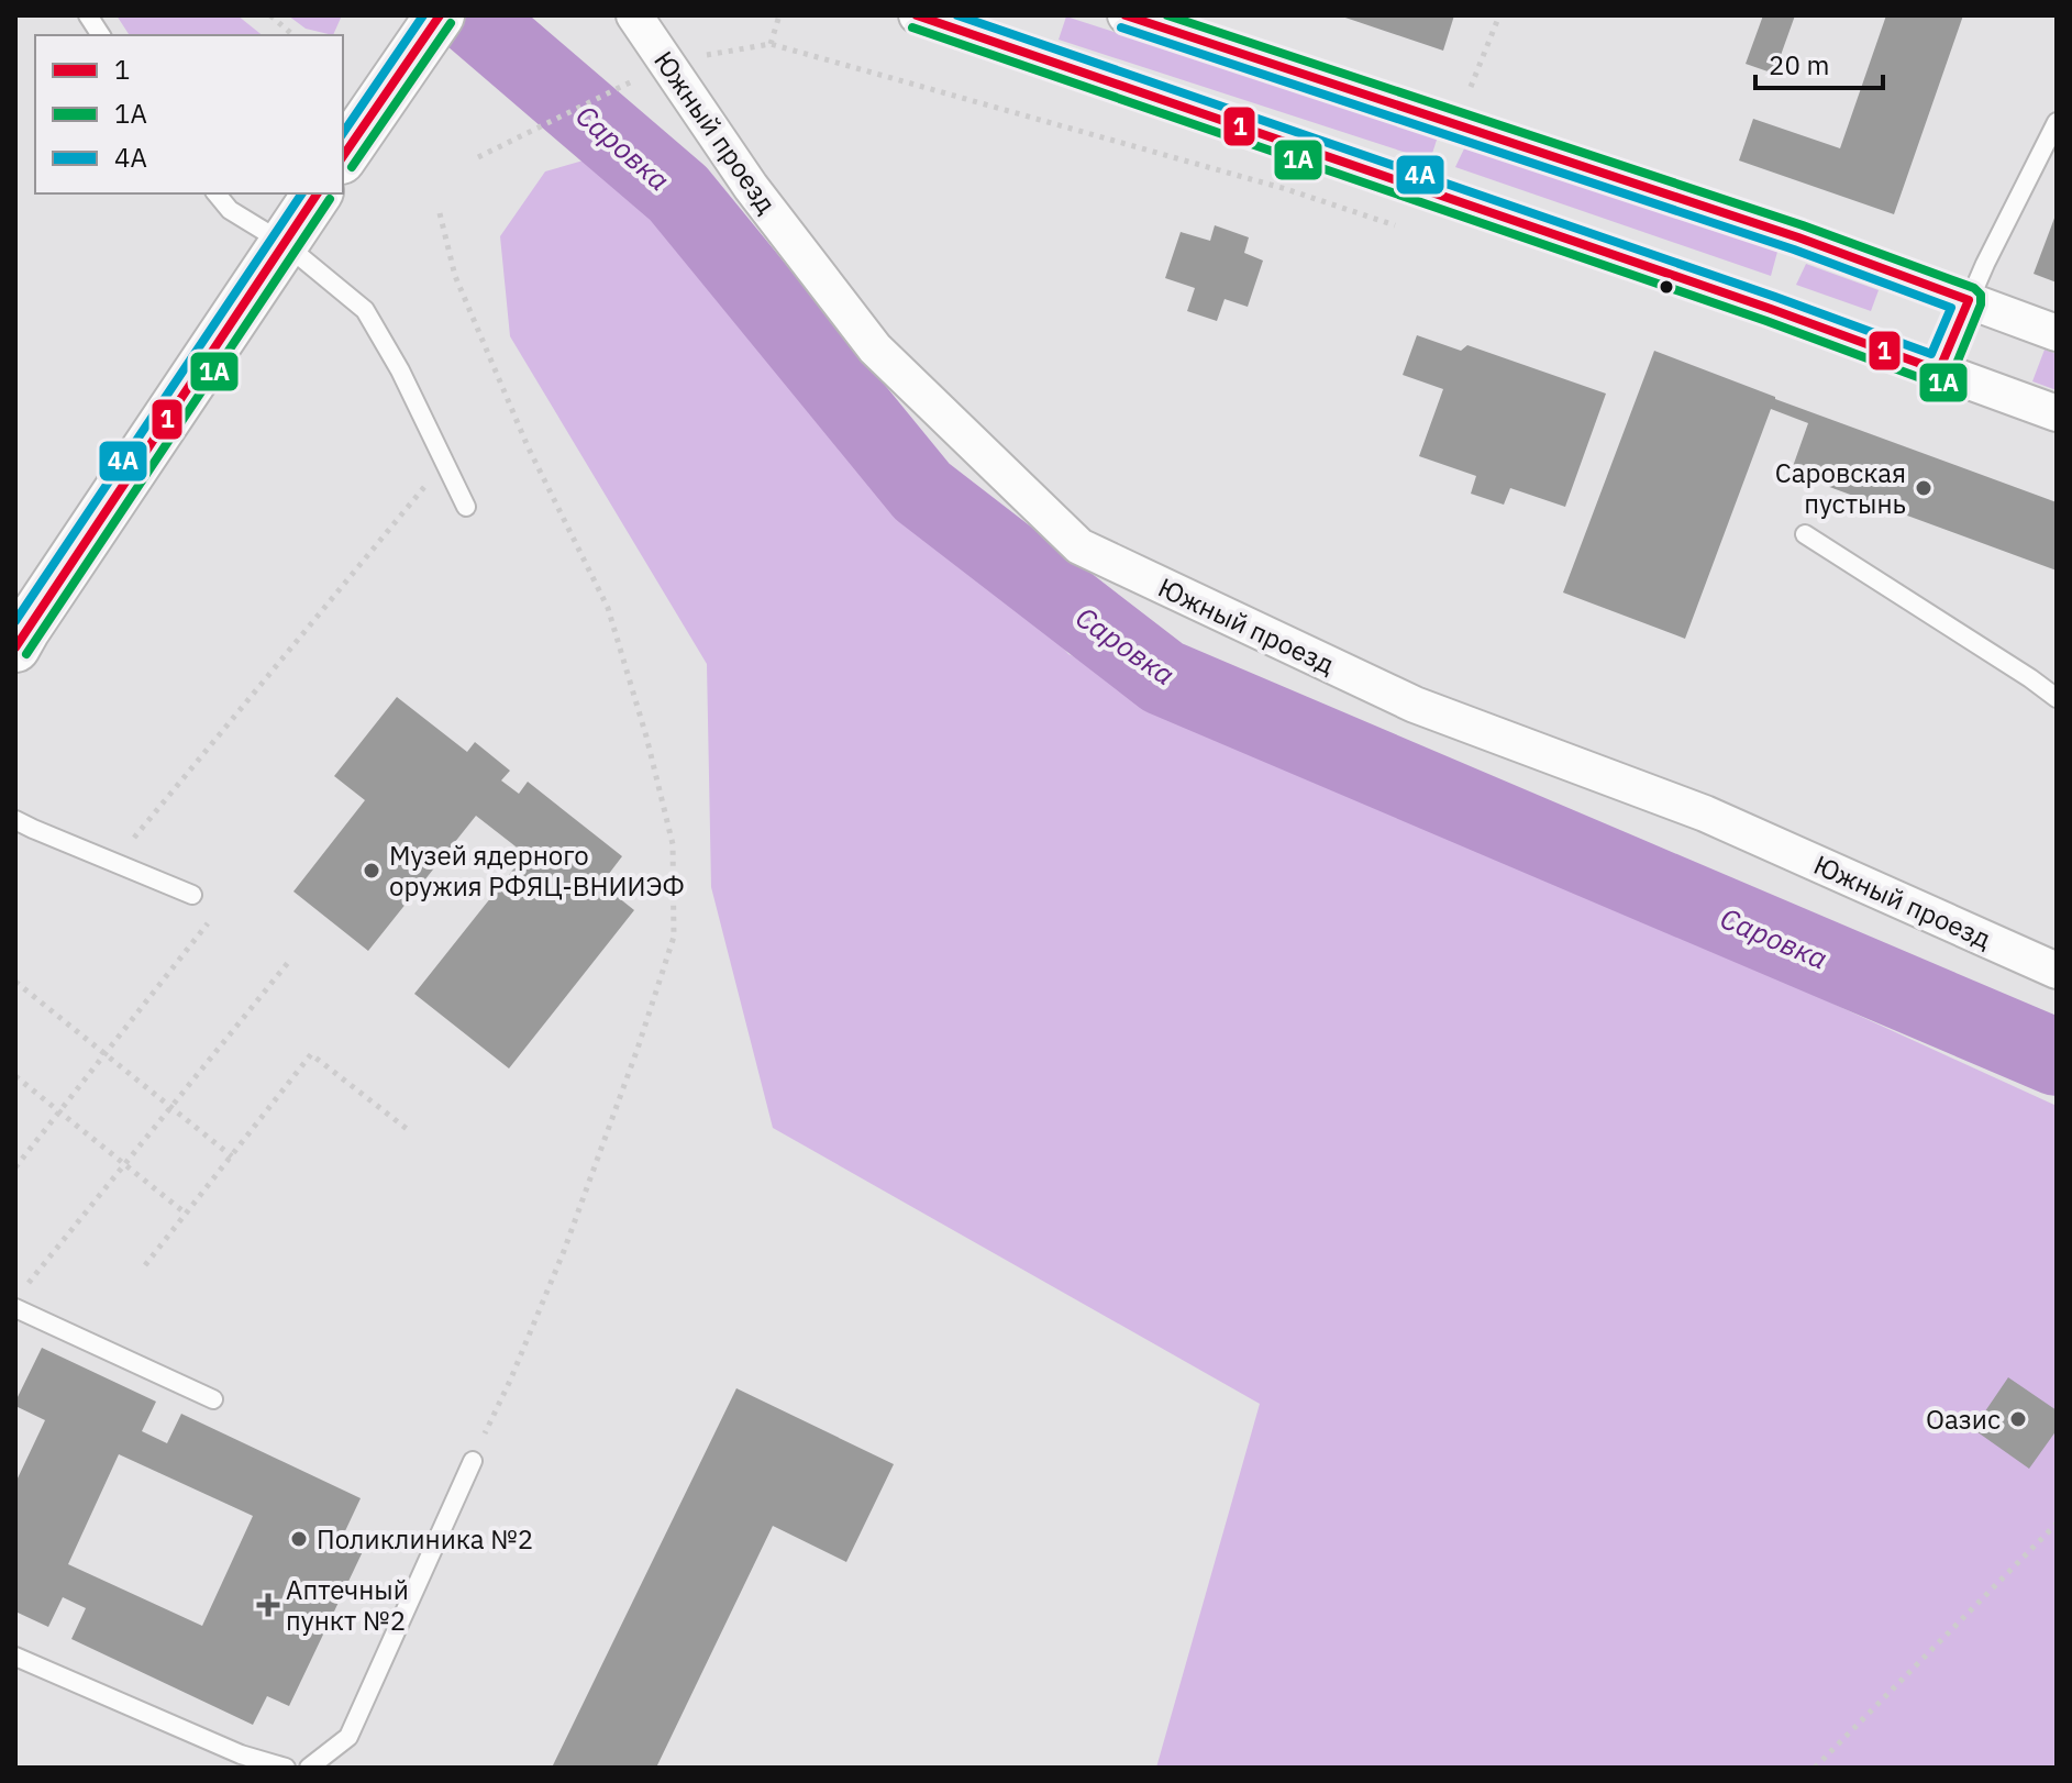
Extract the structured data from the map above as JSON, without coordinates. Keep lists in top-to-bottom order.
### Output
{
  "streets": {
    "street": ["Южный проезд"]
  },
  "water": ["Саровка"],
  "places": {
    "other": [
      "Саровская пустынь",
      "Музей ядерного оружия РФЯЦ-ВНИИЭФ",
      "Оазис",
      "Поликлиника №2"
    ],
    "health": ["Аптечный пункт №2"]
  },
  "lines": ["transit line 1", "transit line 1А", "transit line 4А"],
  "legend": ["1", "1А", "4А"],
  "scale_bar": "20 m"
}
